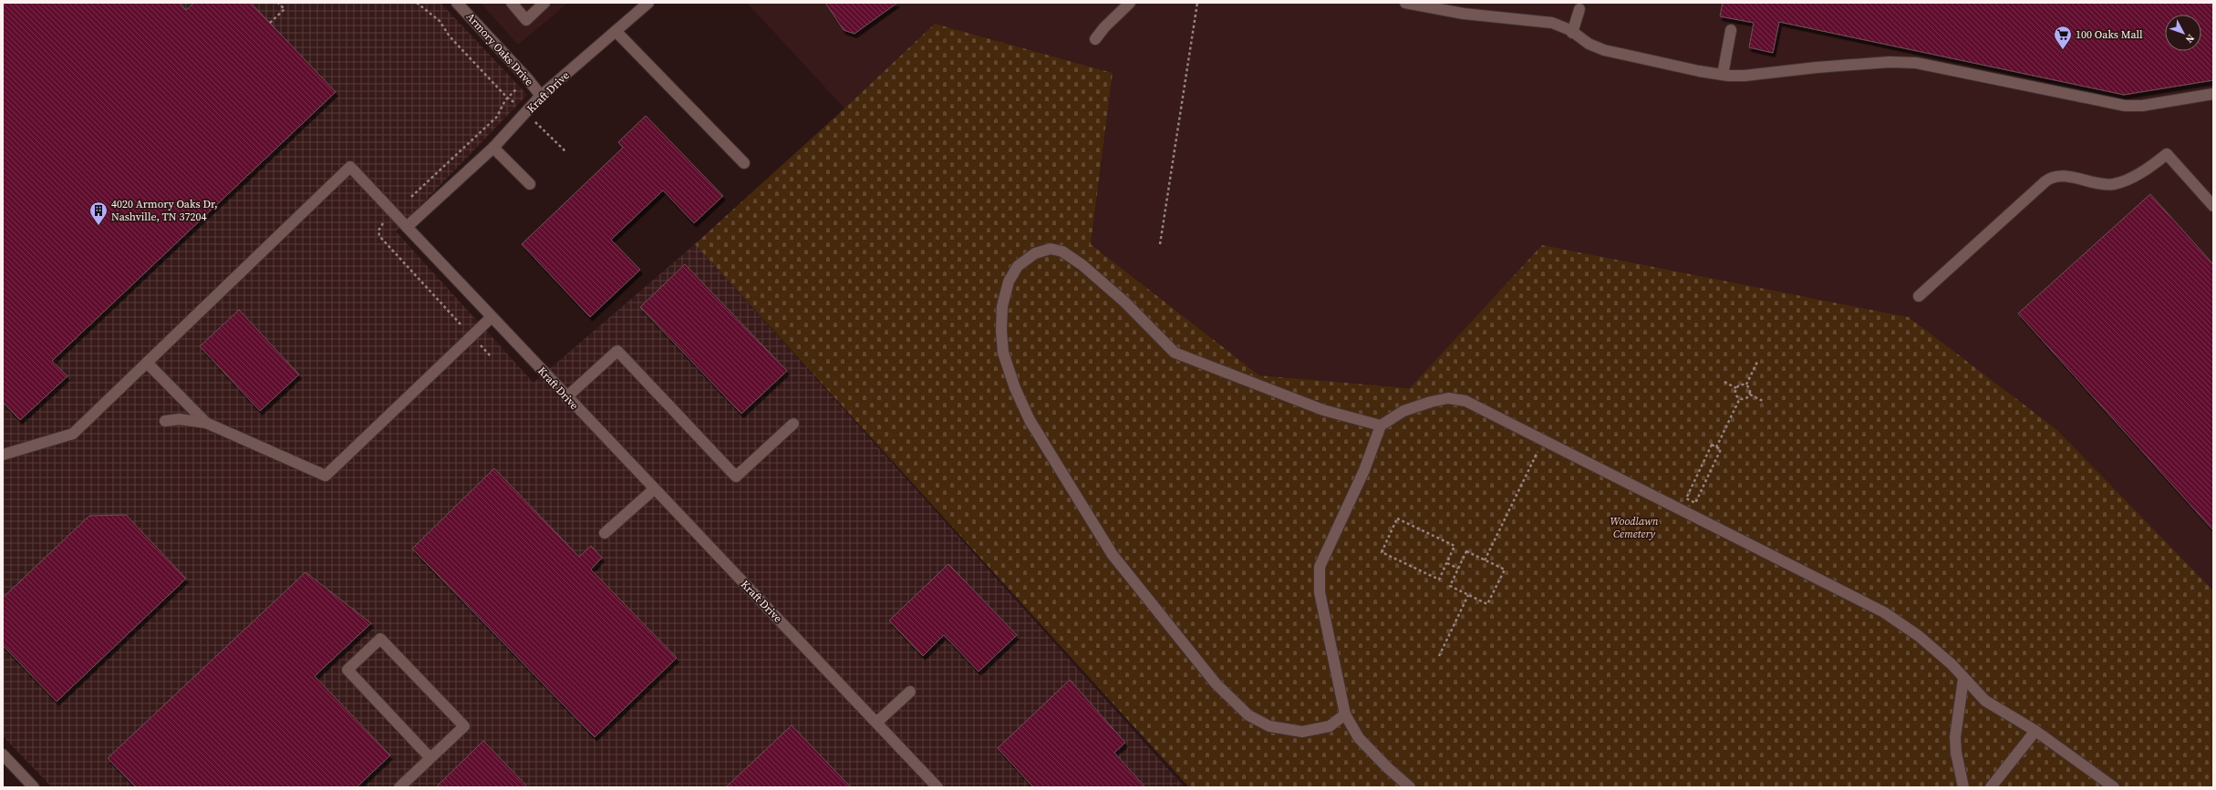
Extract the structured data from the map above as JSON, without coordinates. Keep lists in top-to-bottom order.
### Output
{
  "streets": {
    "street": ["Armory Oaks Drive", "Kraft Drive"]
  },
  "crossings": [
    ["Armory Oaks Drive", "Kraft Drive"]
  ],
  "parks": ["Woodlawn Cemetery"],
  "places": {
    "supermarket": ["100 Oaks Mall"],
    "building": ["4020 Armory Oaks Dr, Nashville, TN 37204"]
  },
  "north": "bottom right"
}
